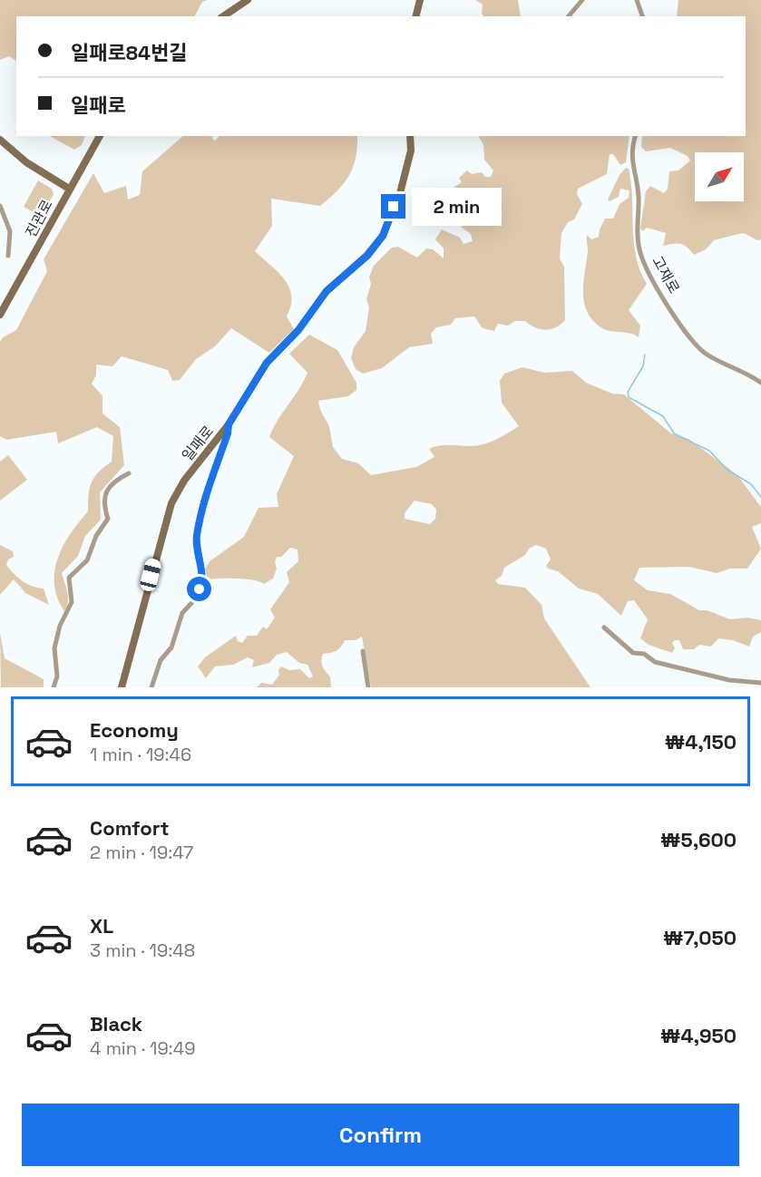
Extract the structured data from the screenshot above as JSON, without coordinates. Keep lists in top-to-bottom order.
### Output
{
  "streets": {
    "street": ["진관로", "고재로", "일패로"]
  },
  "north": "top right",
  "page": {
    "banner": ["일패로84번길", "일패로"],
    "bubble": "2 min",
    "list": [
      {
        "name": "Economy",
        "note": "1 min · 19:46",
        "value": "₩4,150"
      },
      {
        "name": "Comfort",
        "note": "2 min · 19:47",
        "value": "₩5,600"
      },
      {
        "name": "XL",
        "note": "3 min · 19:48",
        "value": "₩7,050"
      },
      {
        "name": "Black",
        "note": "4 min · 19:49",
        "value": "₩4,950"
      }
    ],
    "buttons": "Confirm"
  }
}
